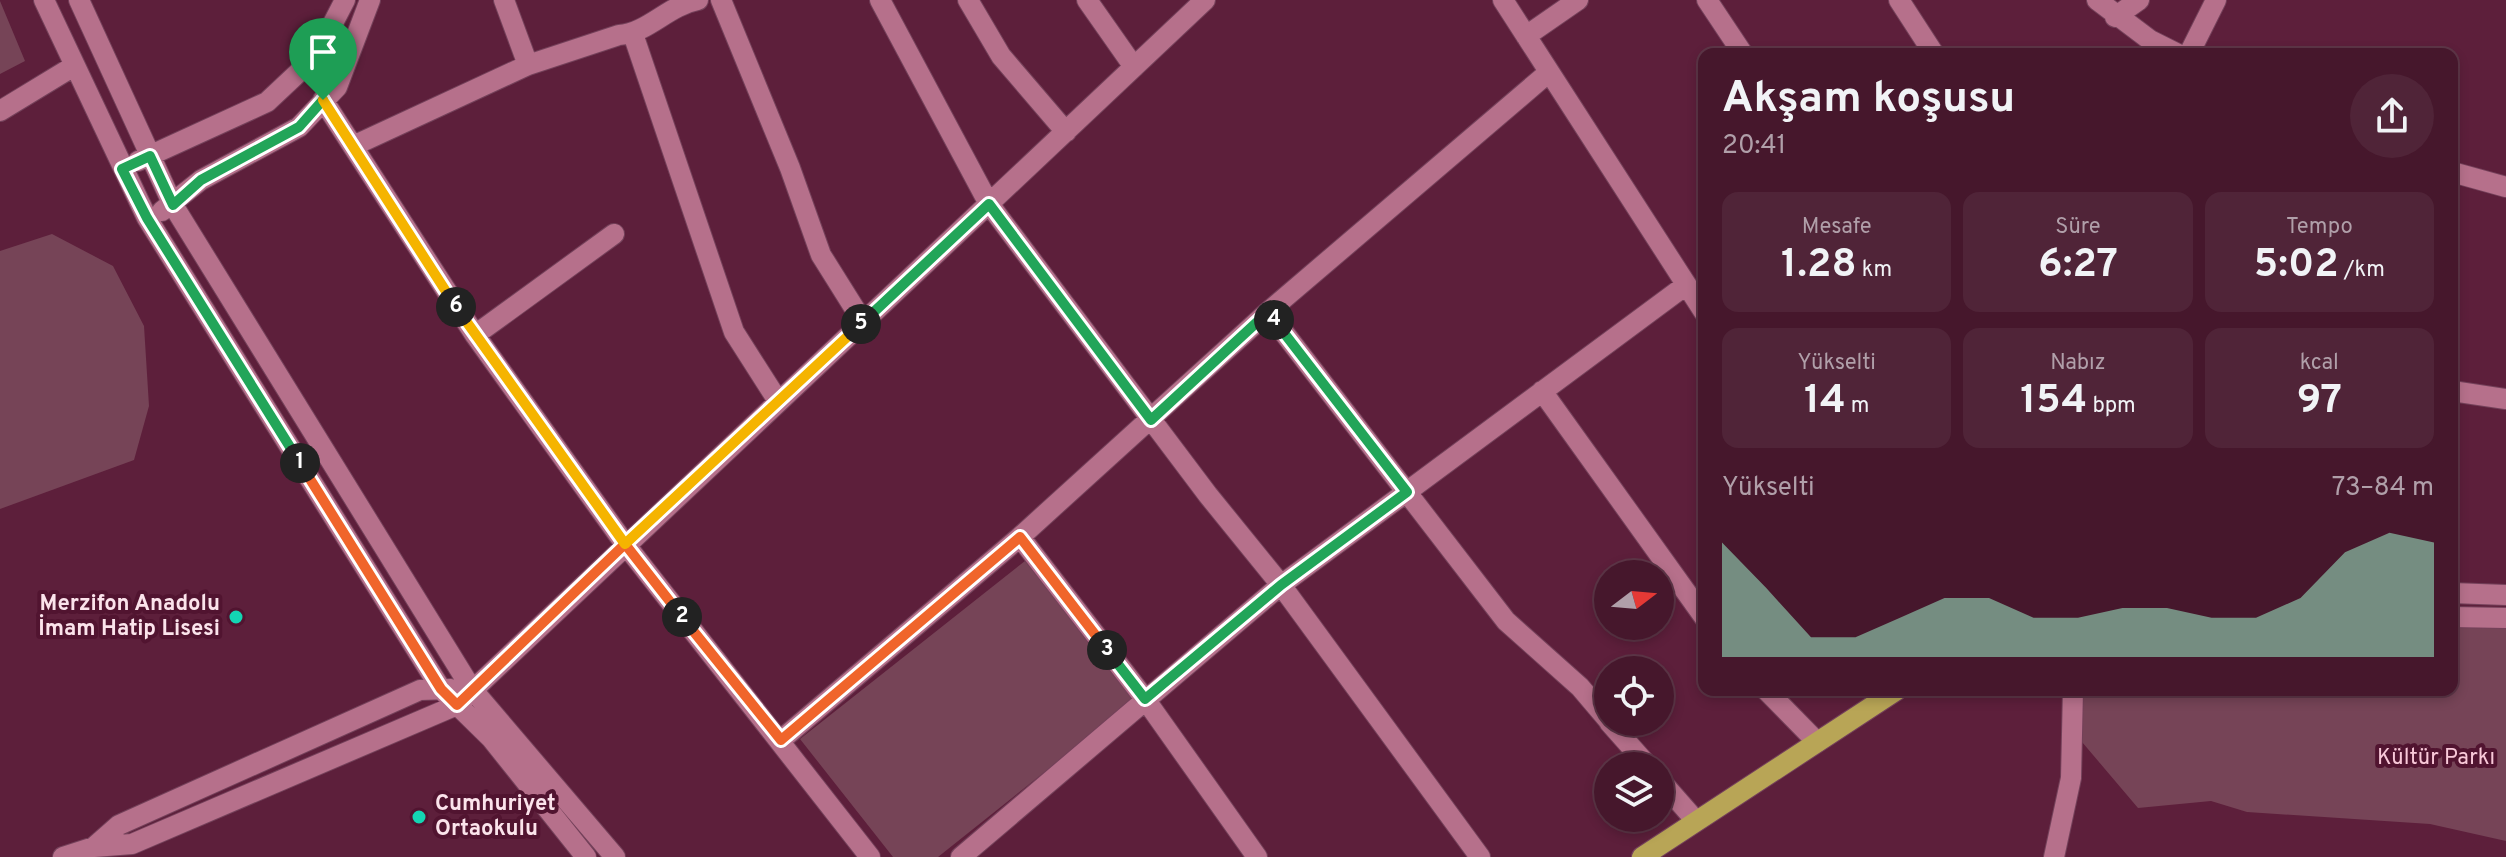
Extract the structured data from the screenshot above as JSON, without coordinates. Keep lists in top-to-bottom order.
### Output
{
  "parks": ["Kültür Parkı"],
  "places": ["Merzifon Anadolu İmam Hatip Lisesi", "Cumhuriyet Ortaokulu"],
  "north": "right",
  "page": {
    "heading": ["Akşam koşusu", "20:41"],
    "stats": [
      ["Mesafe", "1.28 km"],
      ["Süre", "6:27"],
      ["Tempo", "5:02 /km"],
      ["Yükselti", "14 m"],
      ["Nabız", "154 bpm"],
      ["kcal", "97"]
    ],
    "pins": [
      "6",
      "4",
      "5",
      "1",
      "2",
      "3"
    ],
    "chart": ["Yükselti", "73–84 m"]
  }
}
